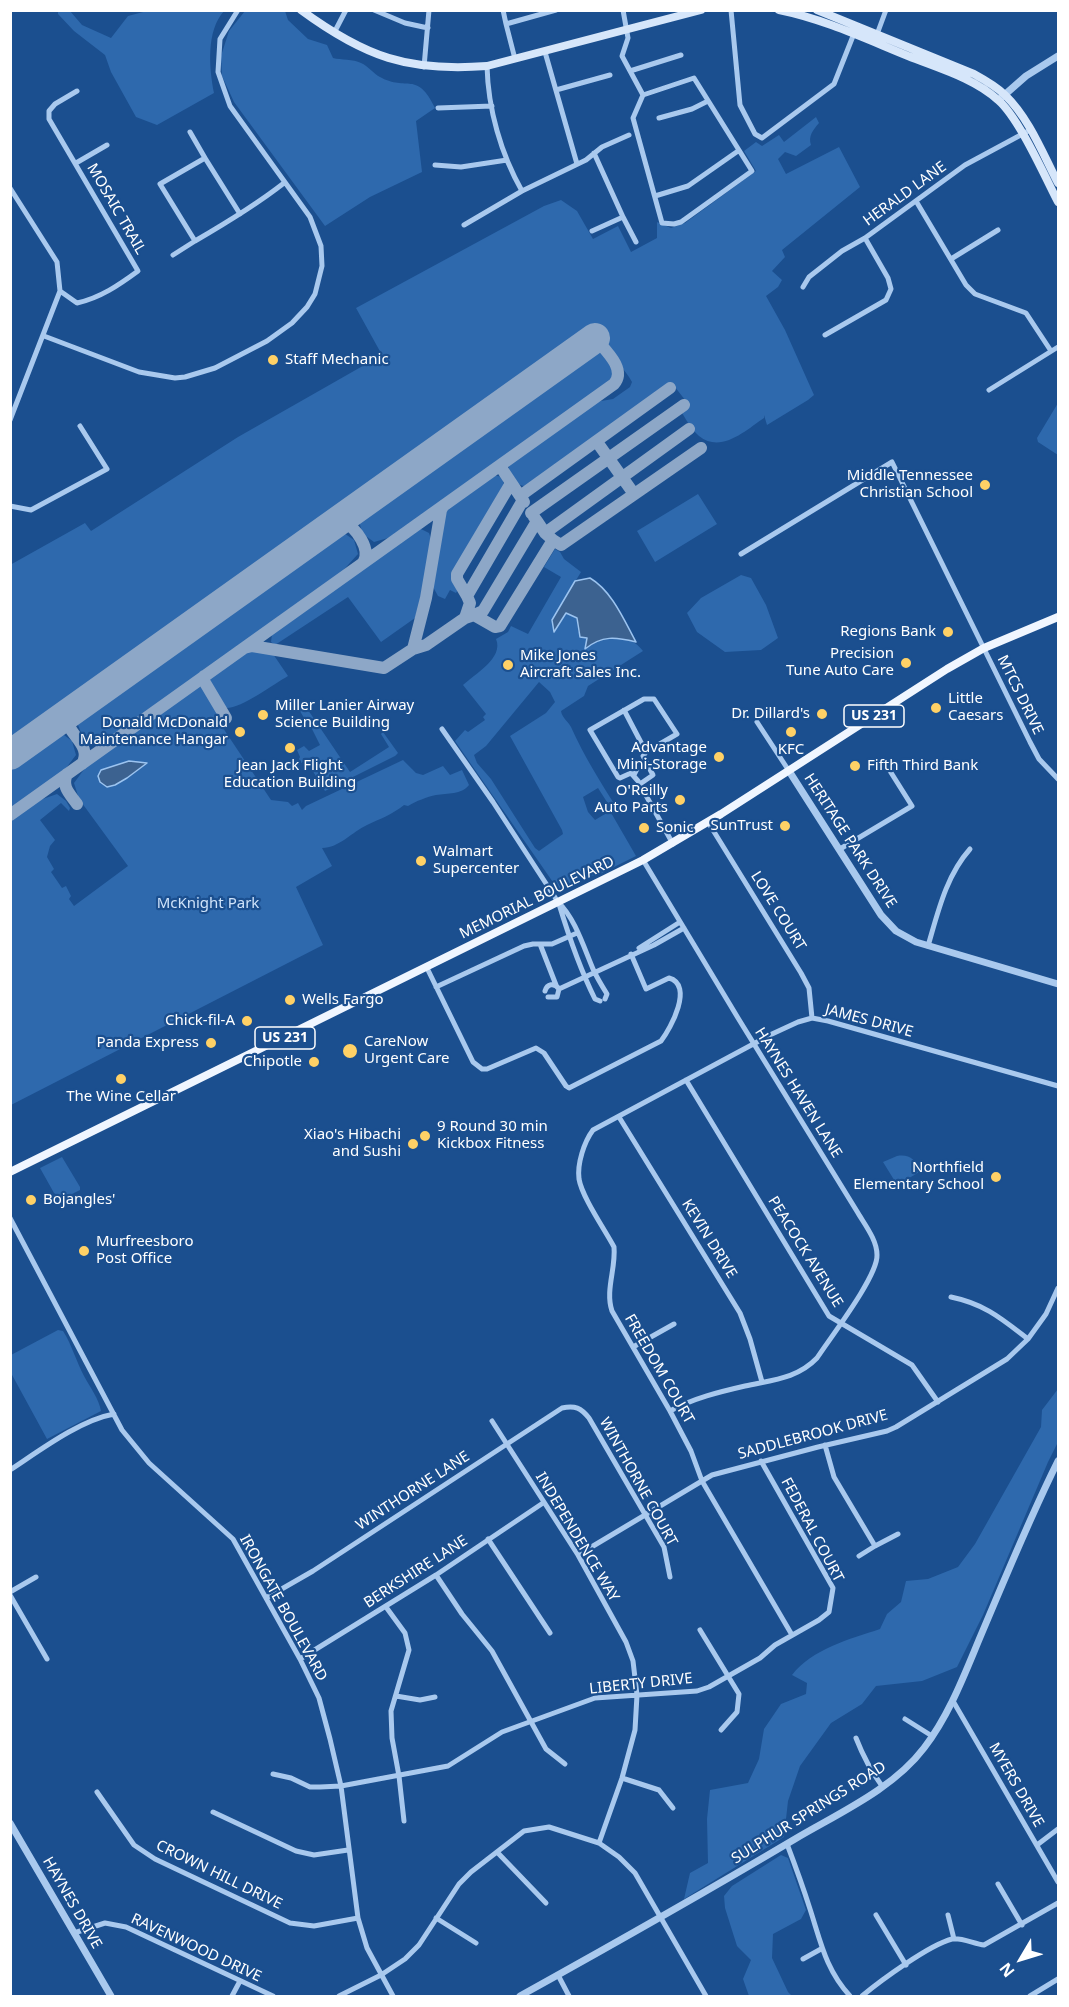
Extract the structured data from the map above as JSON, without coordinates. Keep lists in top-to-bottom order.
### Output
{
  "streets": {
    "main road": ["US 231", "MEMORIAL BOULEVARD"],
    "street": [
      "HERALD LANE",
      "MOSAIC TRAIL",
      "MTCS DRIVE",
      "HERITAGE PARK DRIVE",
      "LOVE COURT",
      "JAMES DRIVE",
      "HAYNES HAVEN LANE",
      "KEVIN DRIVE",
      "PEACOCK AVENUE",
      "FREEDOM COURT",
      "SADDLEBROOK DRIVE",
      "WINTHORNE COURT",
      "WINTHORNE LANE",
      "FEDERAL COURT",
      "INDEPENDENCE WAY",
      "BERKSHIRE LANE",
      "IRONGATE BOULEVARD",
      "LIBERTY DRIVE",
      "MYERS DRIVE",
      "SULPHUR SPRINGS ROAD",
      "CROWN HILL DRIVE",
      "HAYNES DRIVE",
      "RAVENWOOD DRIVE"
    ]
  },
  "crossings": [
    ["MTCS DRIVE", "MEMORIAL BOULEVARD"],
    ["HERITAGE PARK DRIVE", "MEMORIAL BOULEVARD"],
    ["MEMORIAL BOULEVARD", "LOVE COURT"],
    ["MEMORIAL BOULEVARD", "HAYNES HAVEN LANE"],
    ["LOVE COURT", "JAMES DRIVE"],
    ["JAMES DRIVE", "HAYNES HAVEN LANE"],
    ["JAMES DRIVE", "KEVIN DRIVE"],
    ["JAMES DRIVE", "PEACOCK AVENUE"],
    ["JAMES DRIVE", "FREEDOM COURT"],
    ["HAYNES HAVEN LANE", "KEVIN DRIVE"],
    ["HAYNES HAVEN LANE", "PEACOCK AVENUE"],
    ["HAYNES HAVEN LANE", "FREEDOM COURT"],
    ["KEVIN DRIVE", "FREEDOM COURT"],
    ["PEACOCK AVENUE", "SADDLEBROOK DRIVE"],
    ["FREEDOM COURT", "SADDLEBROOK DRIVE"],
    ["FREEDOM COURT", "LIBERTY DRIVE"],
    ["SADDLEBROOK DRIVE", "WINTHORNE COURT"],
    ["SADDLEBROOK DRIVE", "FEDERAL COURT"],
    ["SADDLEBROOK DRIVE", "INDEPENDENCE WAY"],
    ["WINTHORNE COURT", "WINTHORNE LANE"],
    ["WINTHORNE LANE", "INDEPENDENCE WAY"],
    ["WINTHORNE LANE", "IRONGATE BOULEVARD"],
    ["FEDERAL COURT", "LIBERTY DRIVE"],
    ["INDEPENDENCE WAY", "BERKSHIRE LANE"],
    ["INDEPENDENCE WAY", "LIBERTY DRIVE"],
    ["BERKSHIRE LANE", "IRONGATE BOULEVARD"],
    ["IRONGATE BOULEVARD", "LIBERTY DRIVE"],
    ["IRONGATE BOULEVARD", "CROWN HILL DRIVE"],
    ["MYERS DRIVE", "SULPHUR SPRINGS ROAD"],
    ["HAYNES DRIVE", "RAVENWOOD DRIVE"]
  ],
  "parks": ["McKnight Park"],
  "places": [
    "Staff Mechanic",
    "Middle Tennessee Christian School",
    "Regions Bank",
    "Precision Tune Auto Care",
    "Mike Jones Aircraft Sales Inc.",
    "Little Caesars",
    "Dr. Dillard's",
    "Miller Lanier Airway Science Building",
    "Donald McDonald Maintenance Hangar",
    "KFC",
    "Jean Jack Flight Education Building",
    "Advantage Mini-Storage",
    "Fifth Third Bank",
    "O'Reilly Auto Parts",
    "SunTrust",
    "Sonic",
    "Walmart Supercenter",
    "Wells Fargo",
    "Chick-fil-A",
    "Panda Express",
    "CareNow Urgent Care",
    "Chipotle",
    "The Wine Cellar",
    "9 Round 30 min Kickbox Fitness",
    "Xiao's Hibachi and Sushi",
    "Northfield Elementary School",
    "Bojangles'",
    "Murfreesboro Post Office"
  ],
  "north": "bottom left"
}
